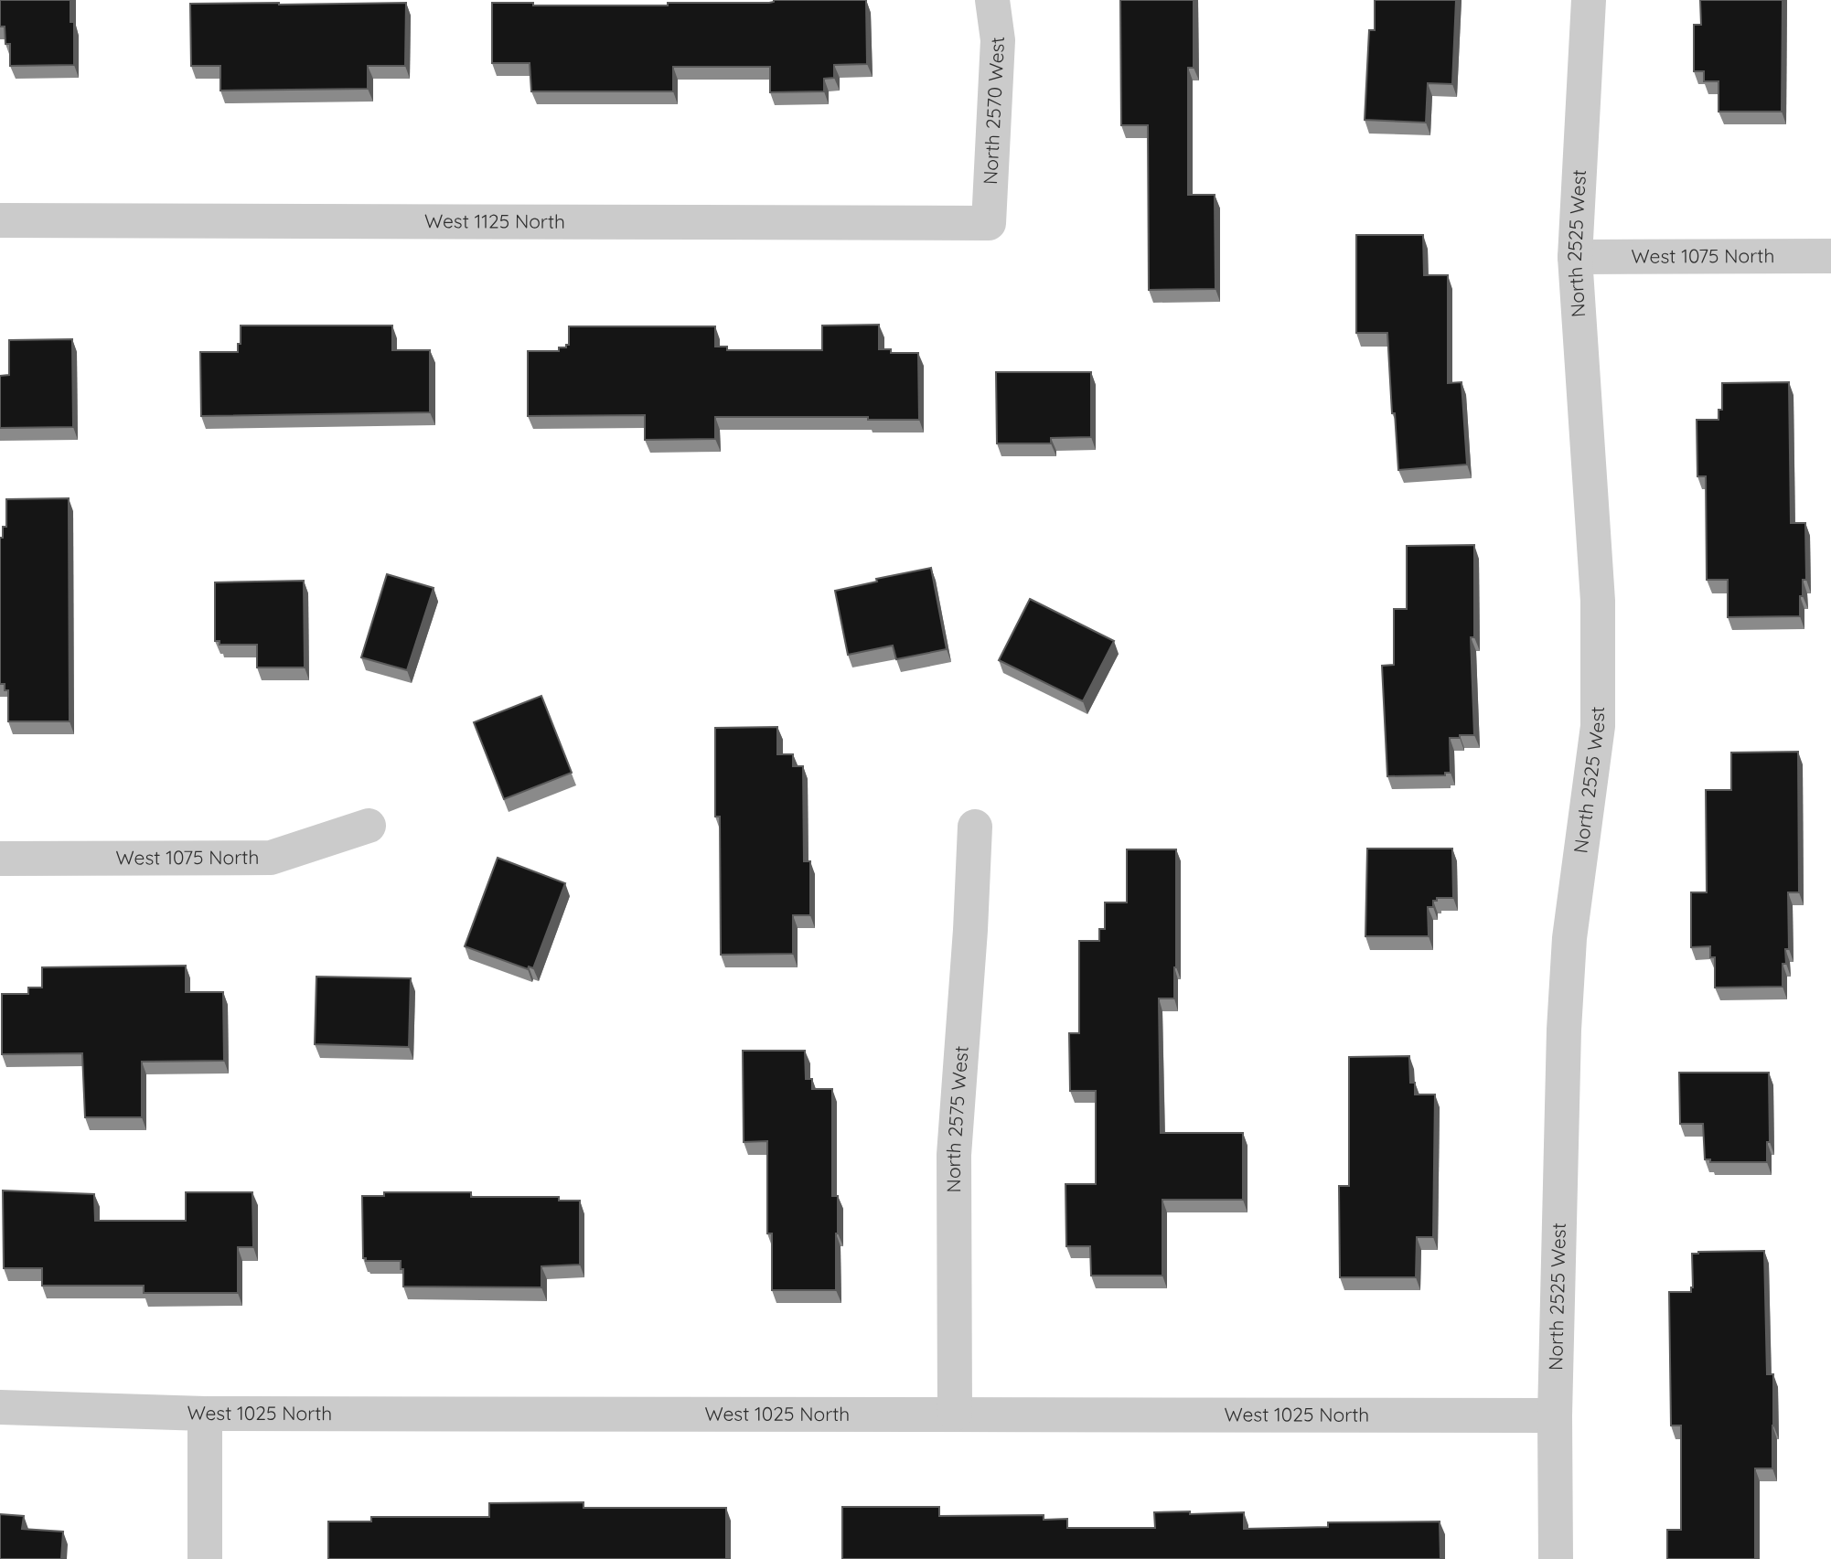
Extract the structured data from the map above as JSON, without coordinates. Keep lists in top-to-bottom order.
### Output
{
  "streets": {
    "street": [
      "North 2570 West",
      "West 1125 North",
      "North 2525 West",
      "West 1075 North",
      "North 2575 West",
      "West 1025 North"
    ]
  },
  "crossings": [
    ["North 2570 West", "West 1125 North"],
    ["North 2525 West", "West 1075 North"],
    ["North 2525 West", "West 1025 North"],
    ["North 2575 West", "West 1025 North"]
  ]
}
